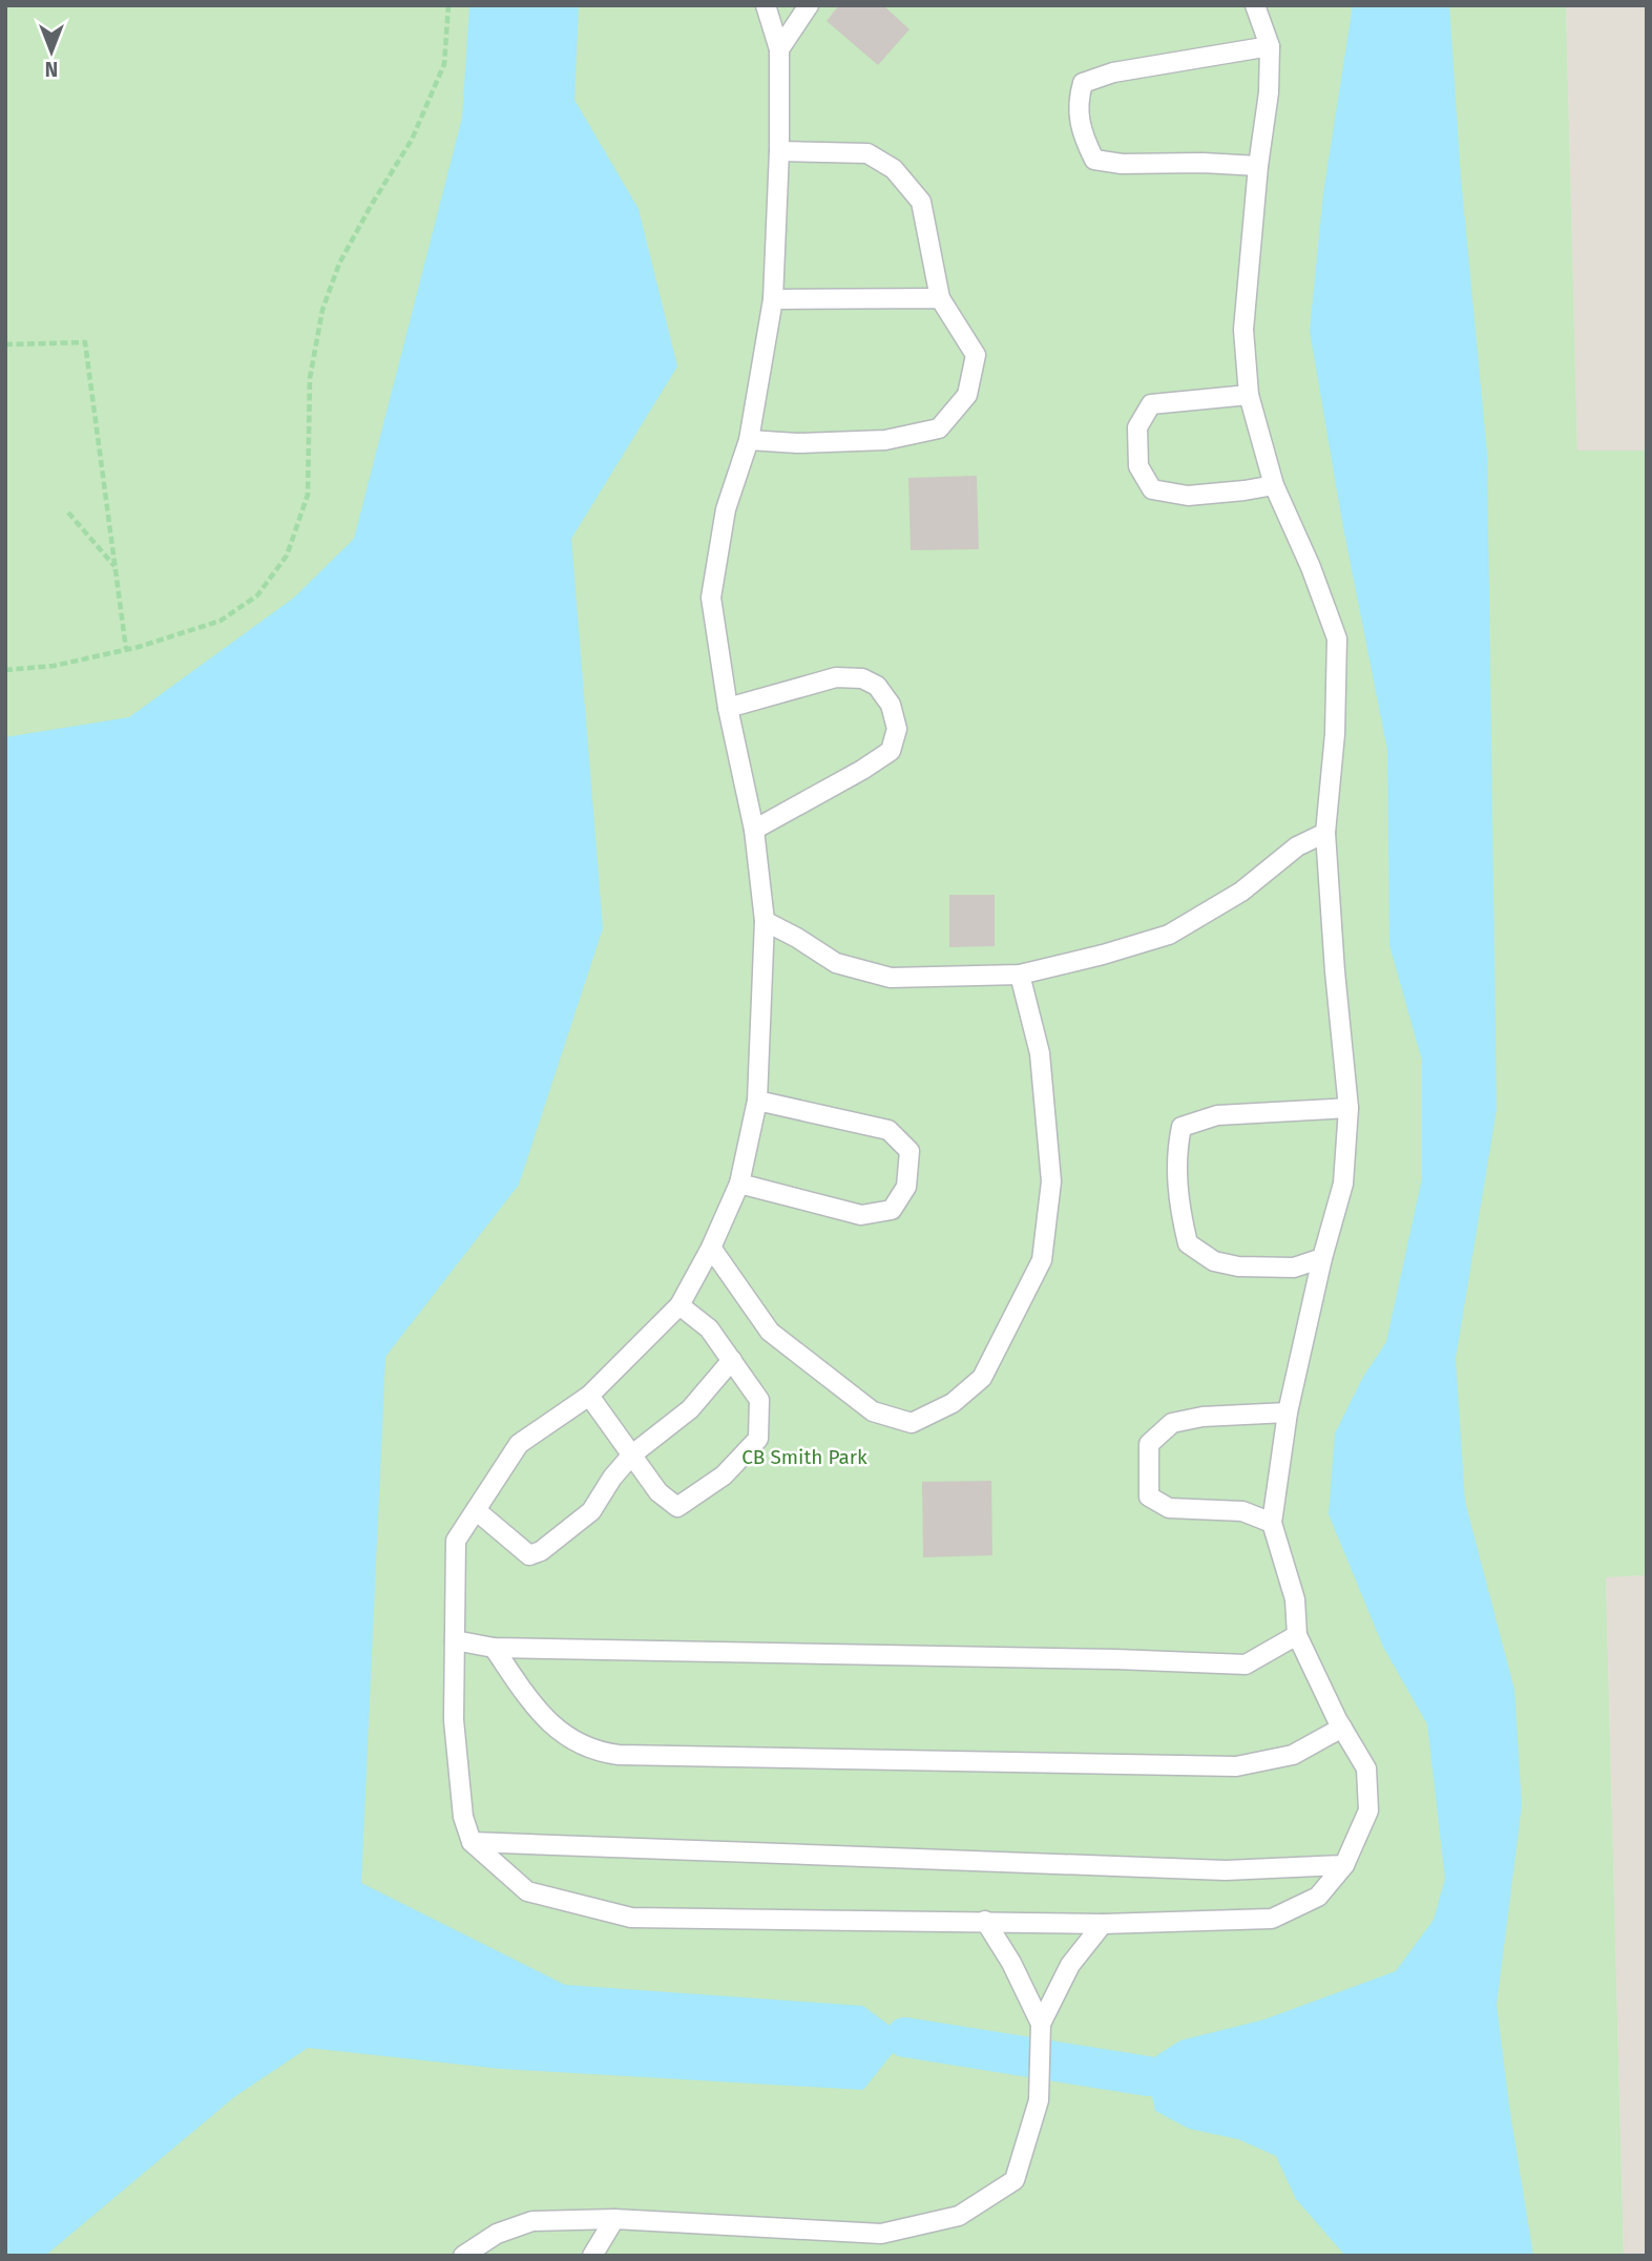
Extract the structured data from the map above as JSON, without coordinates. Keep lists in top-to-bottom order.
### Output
{
  "parks": ["CB Smith Park"],
  "north": "bottom"
}
